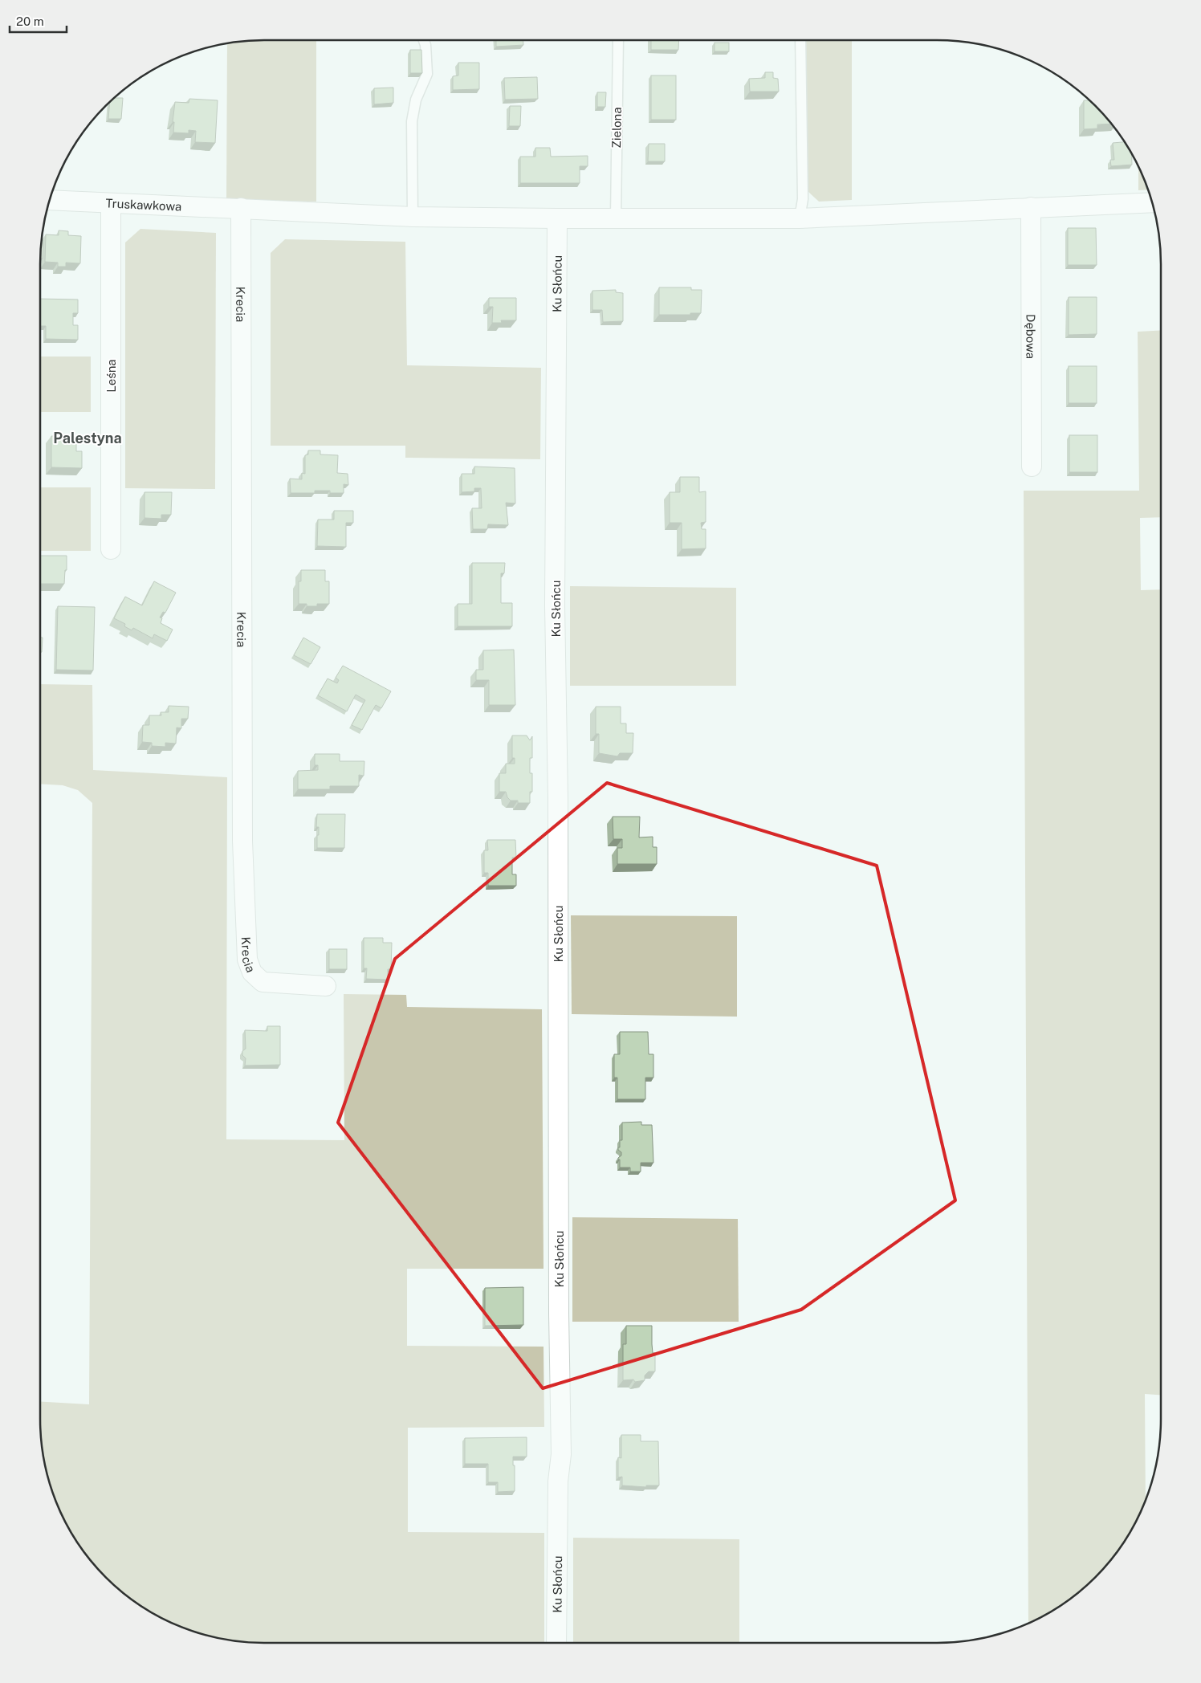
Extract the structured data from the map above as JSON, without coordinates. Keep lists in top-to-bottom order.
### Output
{
  "streets": {
    "street": [
      "Truskawkowa",
      "Ku Słońcu",
      "Krecia",
      "Dębowa",
      "Leśna"
    ],
    "lane": ["Zielona"]
  },
  "crossings": [
    ["Zielona", "Truskawkowa"],
    ["Truskawkowa", "Ku Słońcu"],
    ["Truskawkowa", "Krecia"],
    ["Truskawkowa", "Dębowa"],
    ["Truskawkowa", "Leśna"]
  ],
  "districts": ["Palestyna"],
  "scale_bar": "20 m"
}
